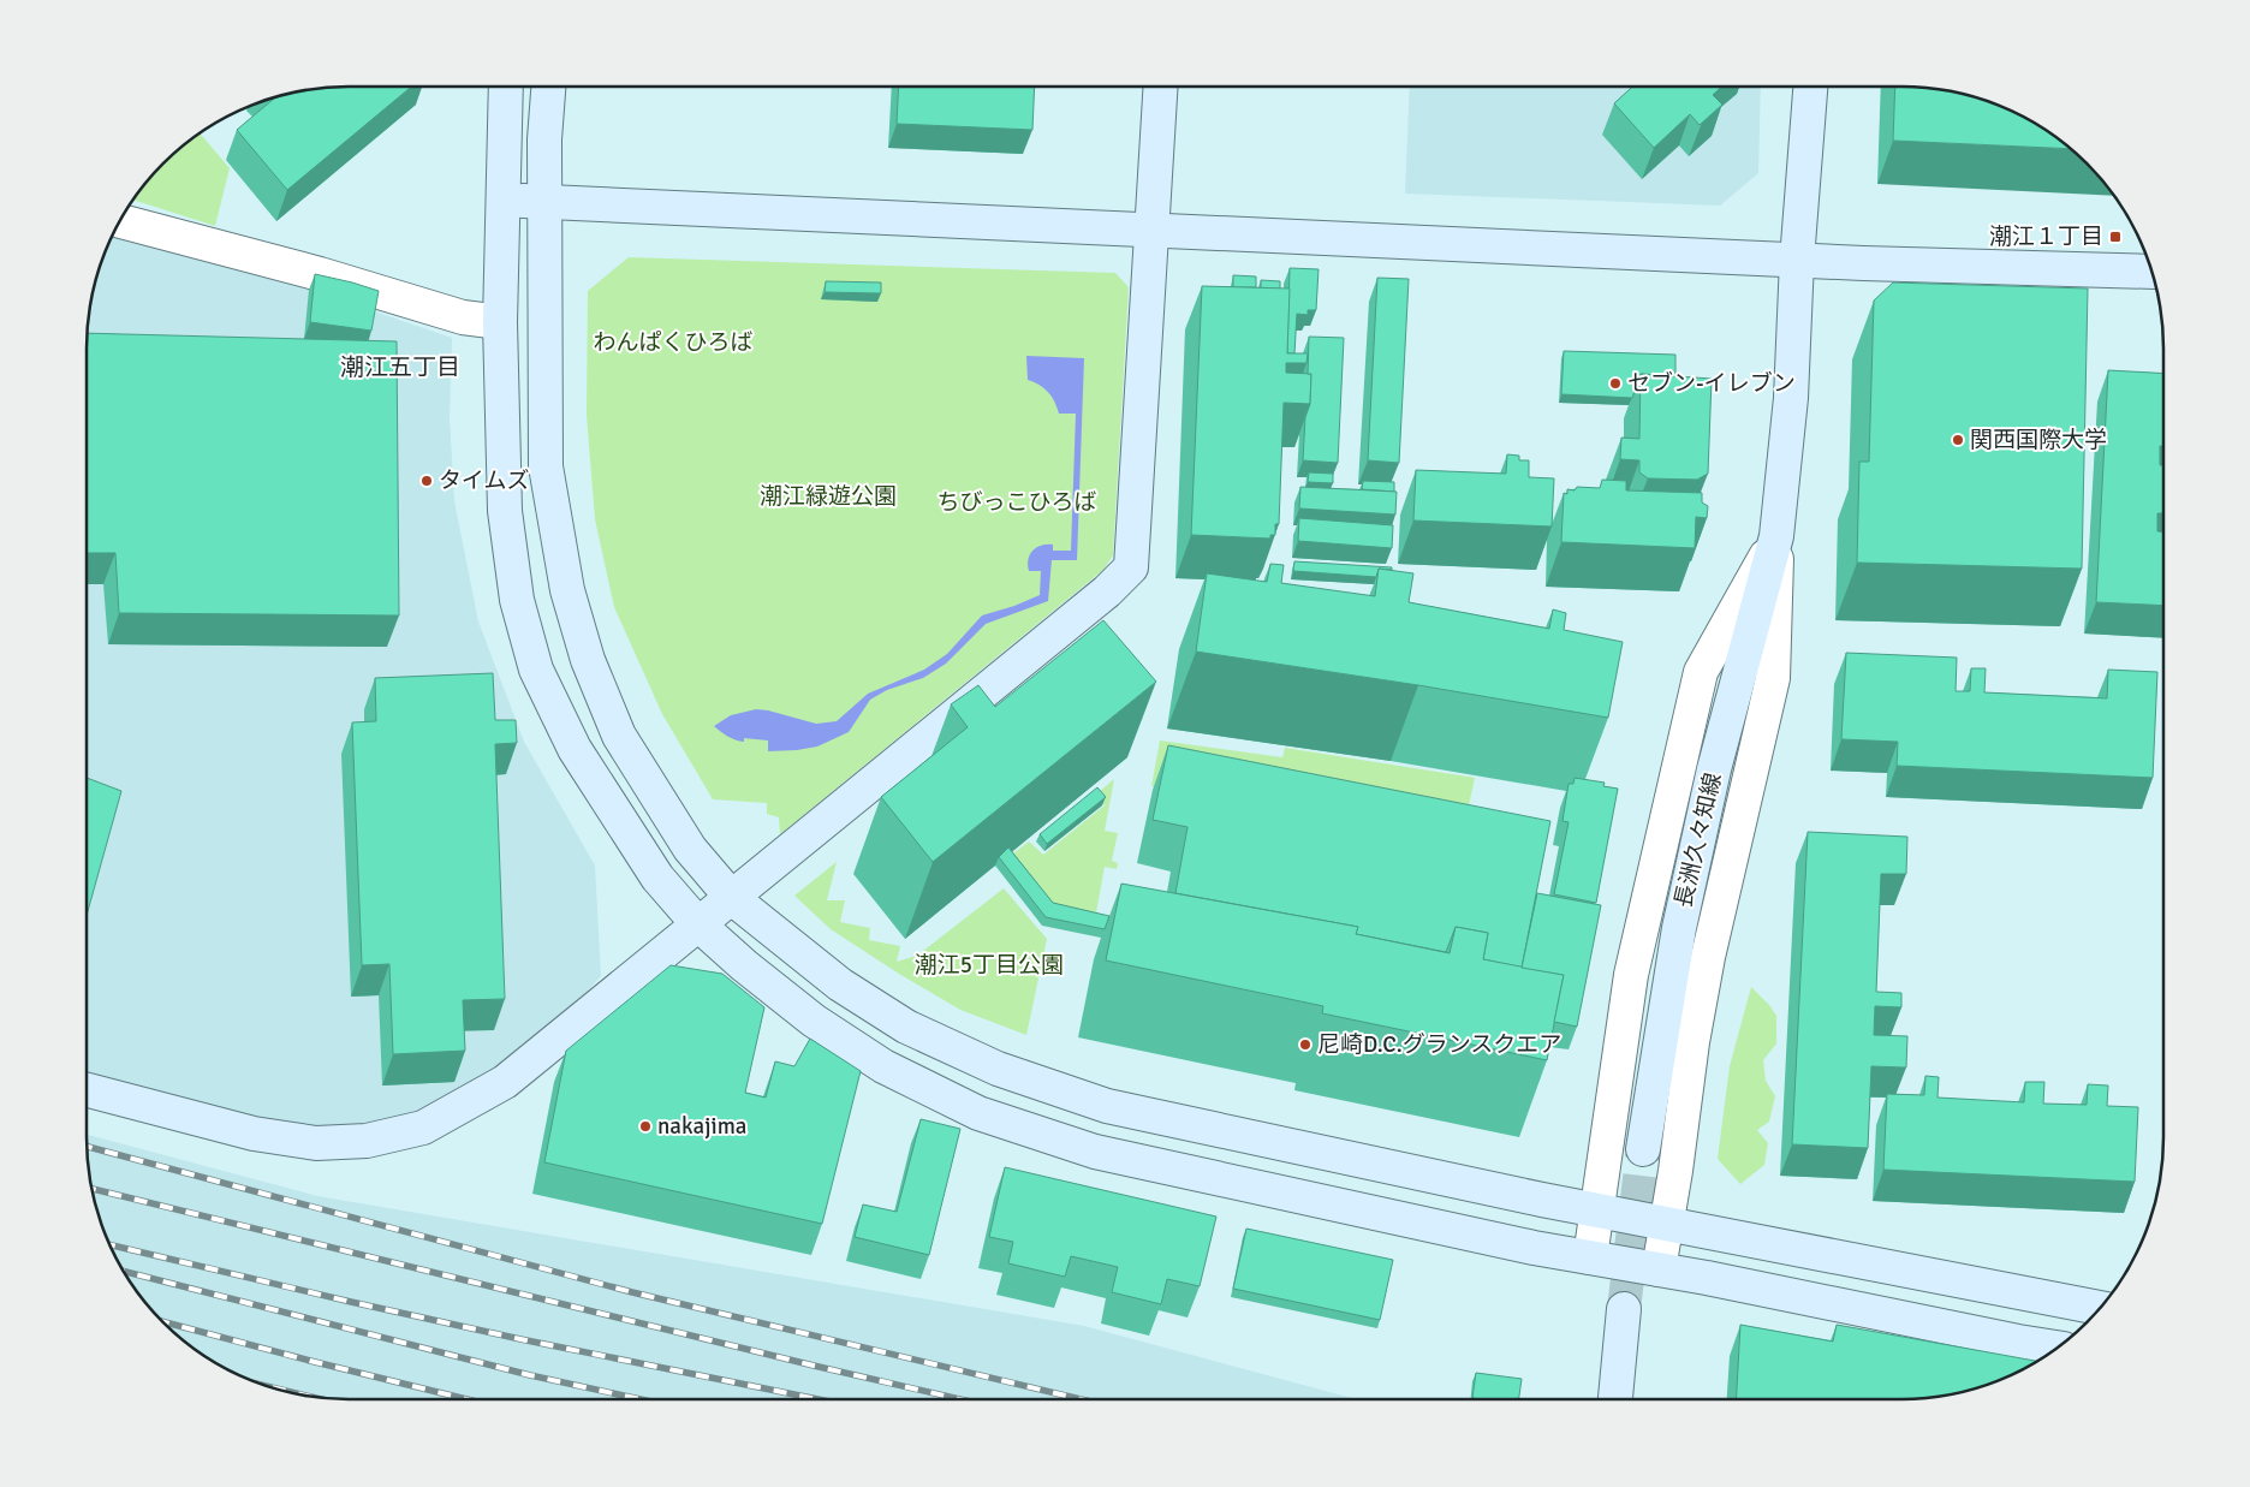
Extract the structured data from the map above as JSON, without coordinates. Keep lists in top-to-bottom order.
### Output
{
  "streets": {
    "street": ["長洲久々知線"]
  },
  "districts": ["潮江五丁目"],
  "parks": [
    "わんぱくひろば",
    "潮江緑遊公園",
    "ちびっこひろば",
    "潮江5丁目公園"
  ],
  "places": {
    "transit": ["潮江１丁目"],
    "other": [
      "セブン-イレブン",
      "関西国際大学",
      "タイムズ",
      "尼崎D.C.グランスクエア",
      "nakajima"
    ]
  }
}
